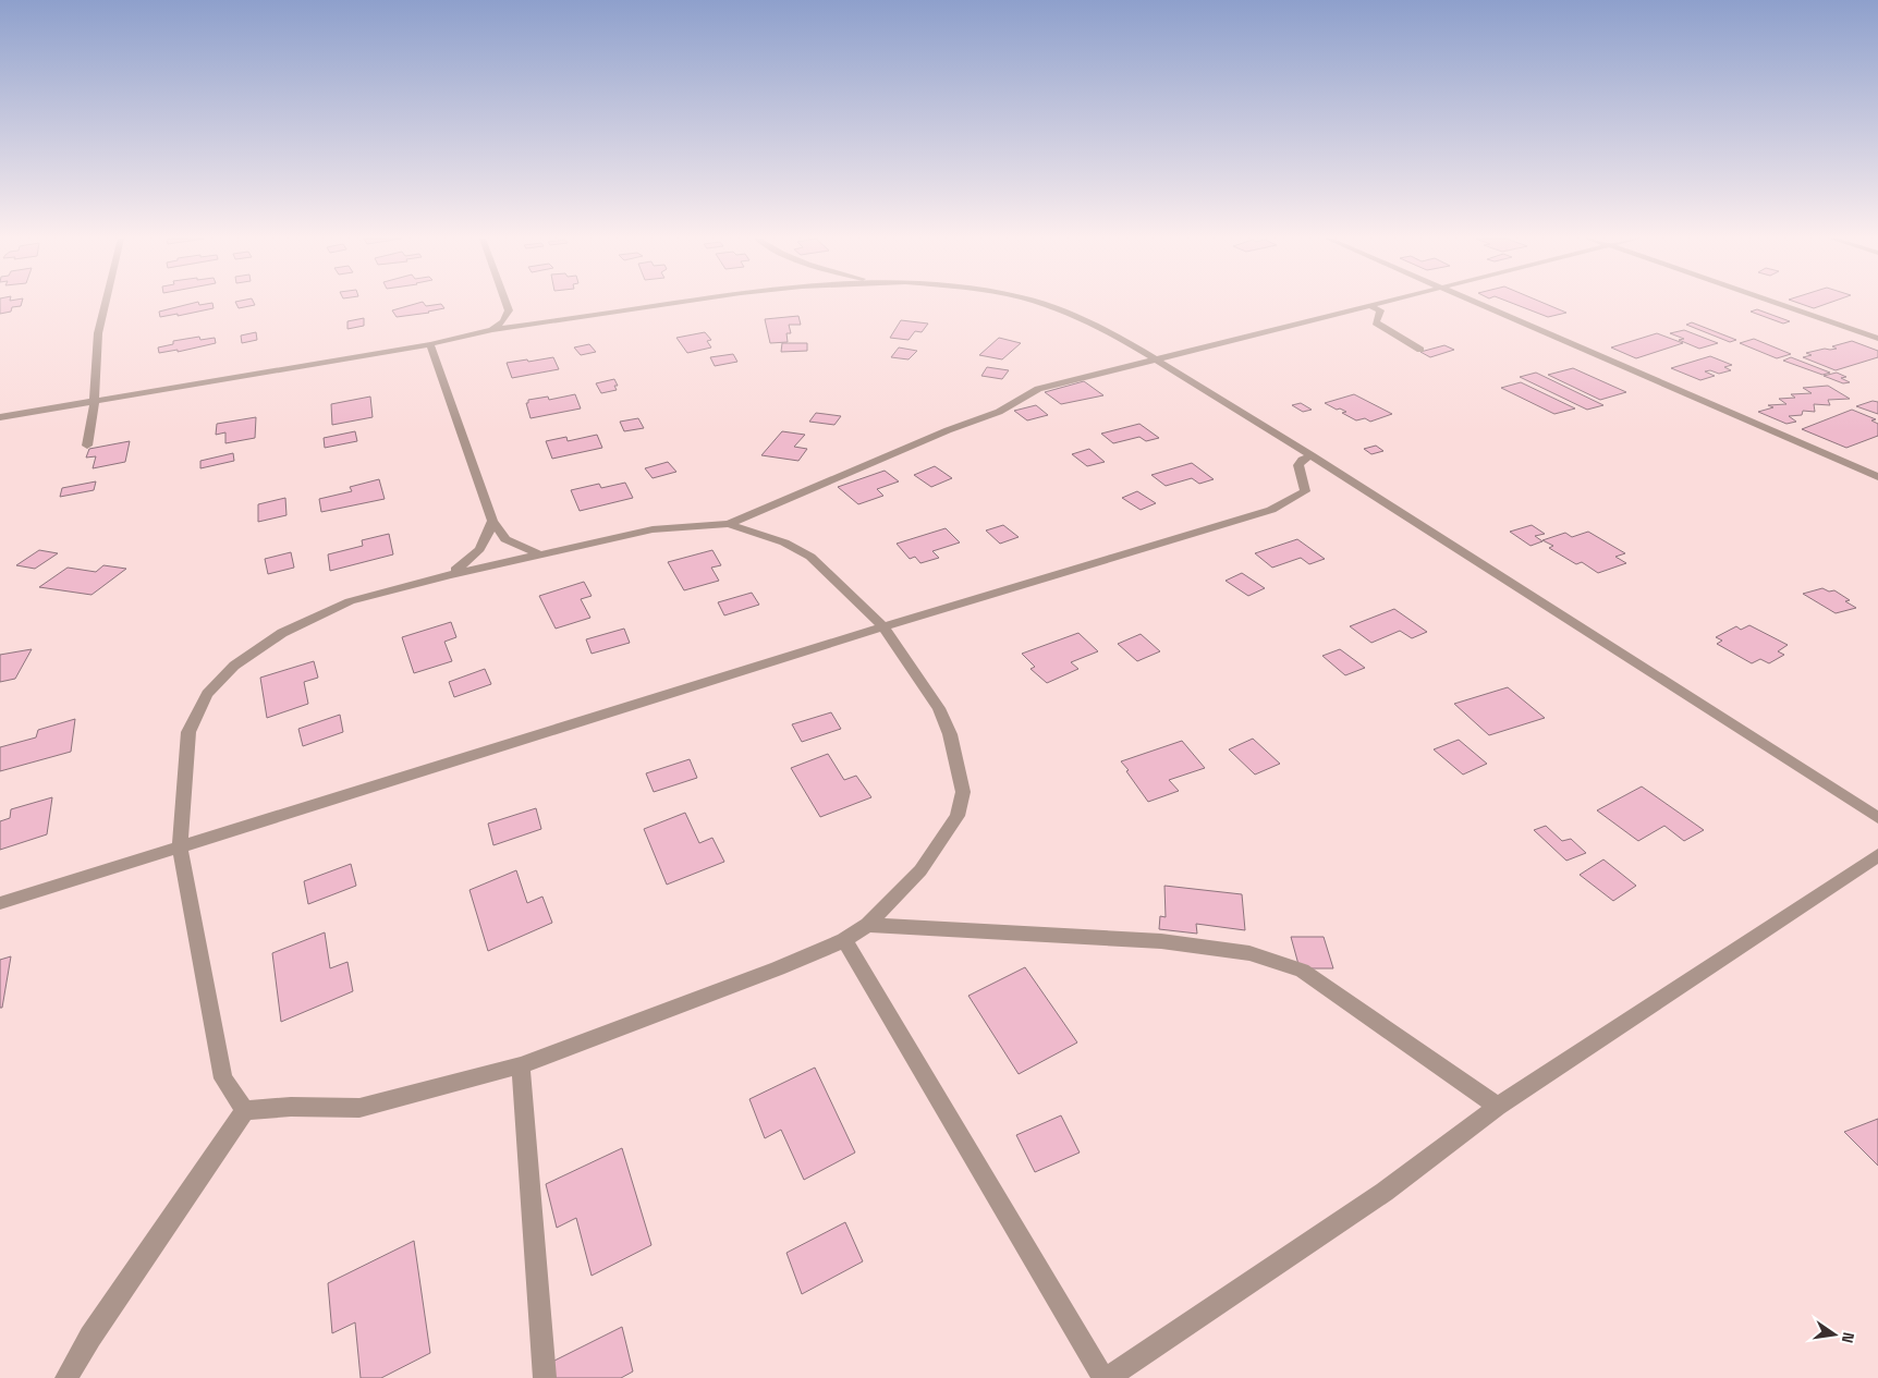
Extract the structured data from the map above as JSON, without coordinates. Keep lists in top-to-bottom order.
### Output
{
  "north": "right"
}
